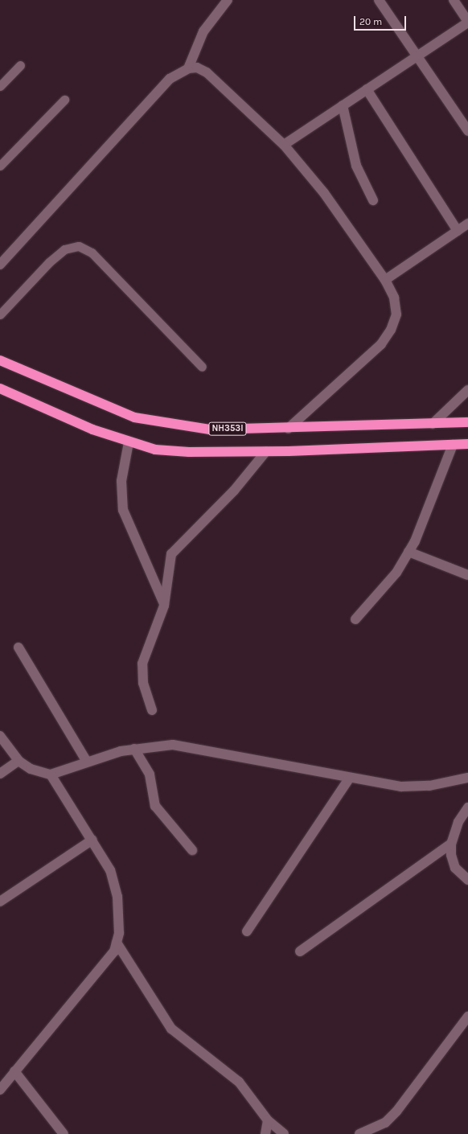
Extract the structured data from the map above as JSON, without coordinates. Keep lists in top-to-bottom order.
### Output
{
  "streets": {
    "highway": ["NH353I"]
  },
  "scale_bar": "20 m"
}
